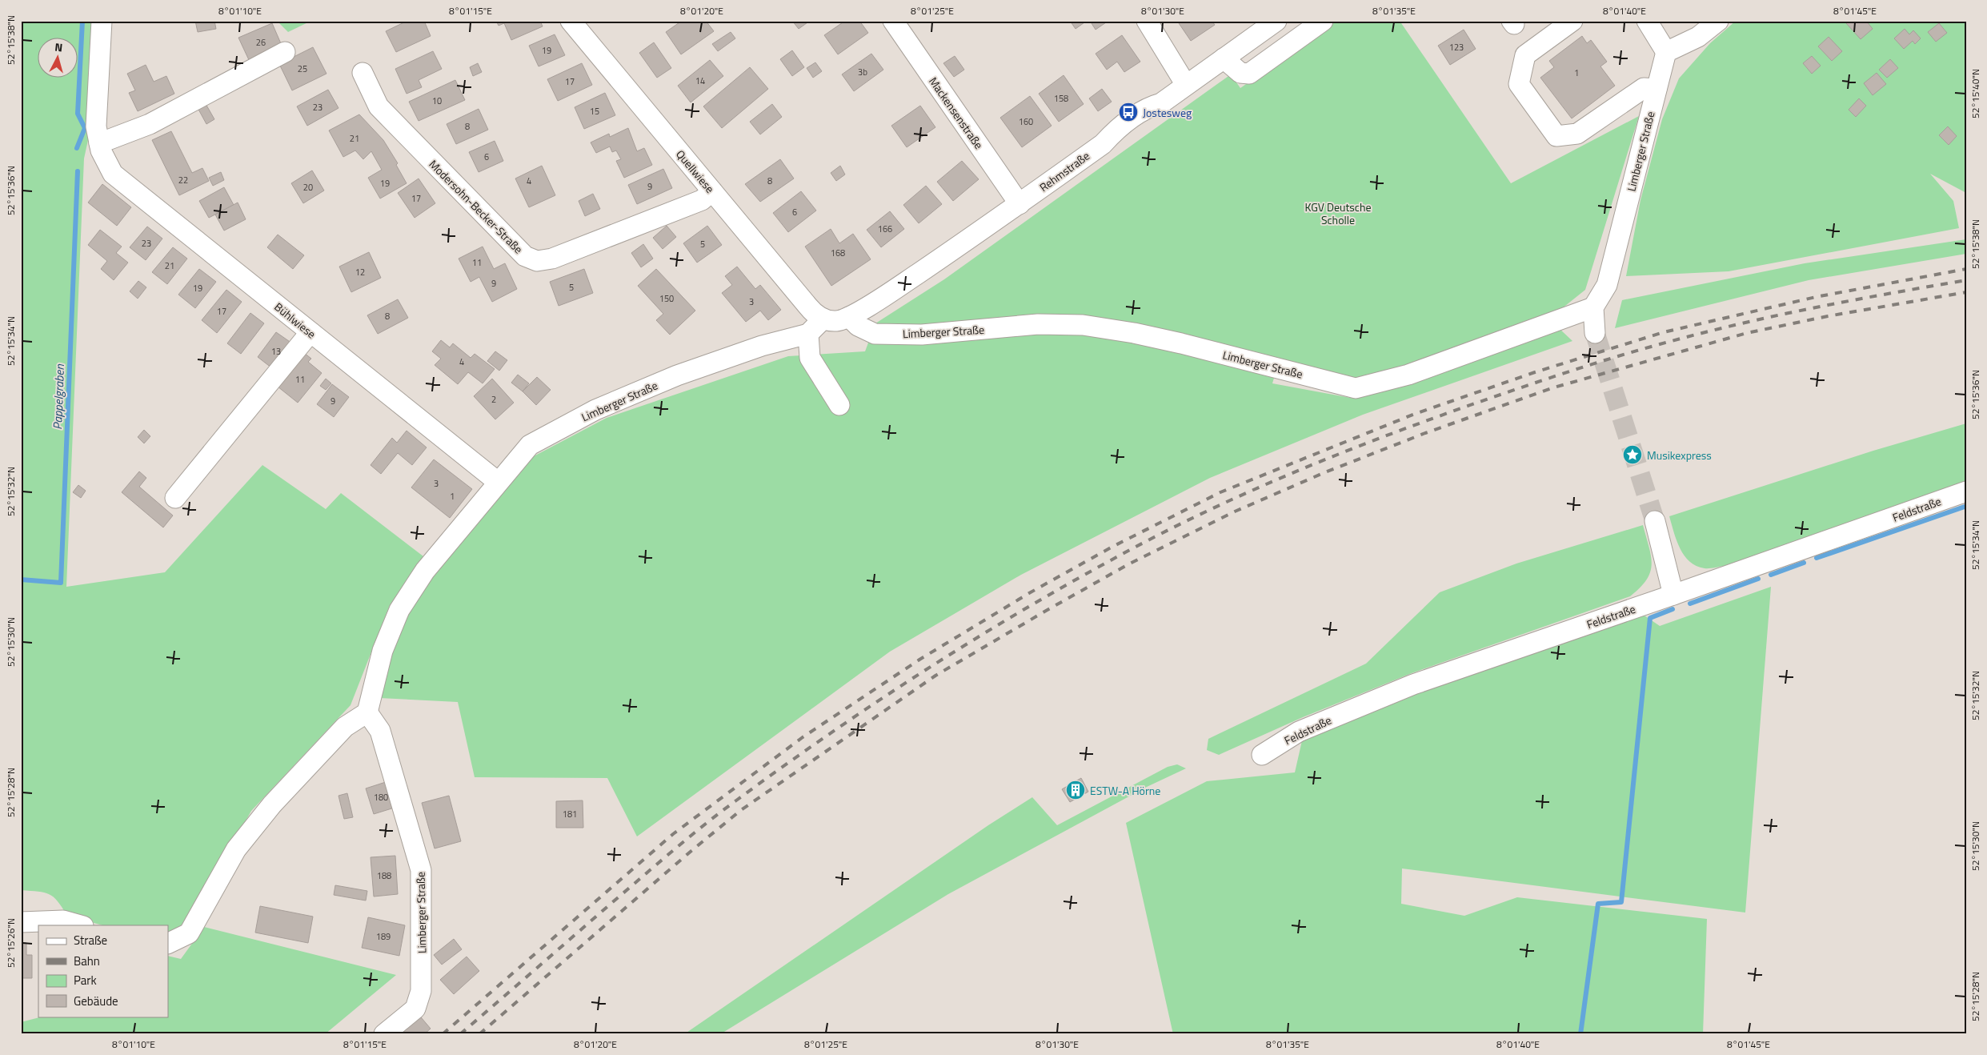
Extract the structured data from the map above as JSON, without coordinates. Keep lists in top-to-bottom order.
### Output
{
  "streets": {
    "street": [
      "Mackensenstraße",
      "Limberger Straße",
      "Quellwiese",
      "Rehmstraße",
      "Modersohn-Becker-Straße",
      "Bühlwiese",
      "Feldstraße"
    ]
  },
  "crossings": [
    ["Mackensenstraße", "Rehmstraße"],
    ["Limberger Straße", "Rehmstraße"],
    ["Limberger Straße", "Bühlwiese"],
    ["Quellwiese", "Modersohn-Becker-Straße"]
  ],
  "water": ["Pappelgraben"],
  "parks": ["KGV Deutsche Scholle"],
  "places": {
    "bus stop": ["Jostesweg"],
    "place": ["Musikexpress"],
    "building": ["ESTW-A Hörne"]
  },
  "house_numbers": [
    "26",
    "123",
    "19",
    "25",
    "3b",
    "1",
    "14",
    "17",
    "158",
    "10",
    "23",
    "15",
    "160",
    "8",
    "21",
    "6",
    "22",
    "4",
    "8",
    "19",
    "9",
    "20",
    "17",
    "6",
    "166",
    "23",
    "5",
    "168",
    "11",
    "21",
    "12",
    "9",
    "5",
    "19",
    "150",
    "3",
    "17",
    "8",
    "13",
    "4",
    "11",
    "2",
    "9",
    "3",
    "1",
    "180",
    "181",
    "188",
    "189"
  ],
  "legend": [
    "Straße",
    "Bahn",
    "Park",
    "Gebäude"
  ],
  "north": "top",
  "coordinates": [
    "8°01'10\"E",
    "8°01'15\"E",
    "8°01'20\"E",
    "8°01'25\"E",
    "8°01'30\"E",
    "8°01'35\"E",
    "8°01'40\"E",
    "8°01'45\"E",
    "52°15'38\"N",
    "52°15'40\"N",
    "52°15'36\"N",
    "52°15'34\"N",
    "52°15'32\"N",
    "52°15'30\"N",
    "52°15'28\"N",
    "52°15'26\"N"
  ]
}
